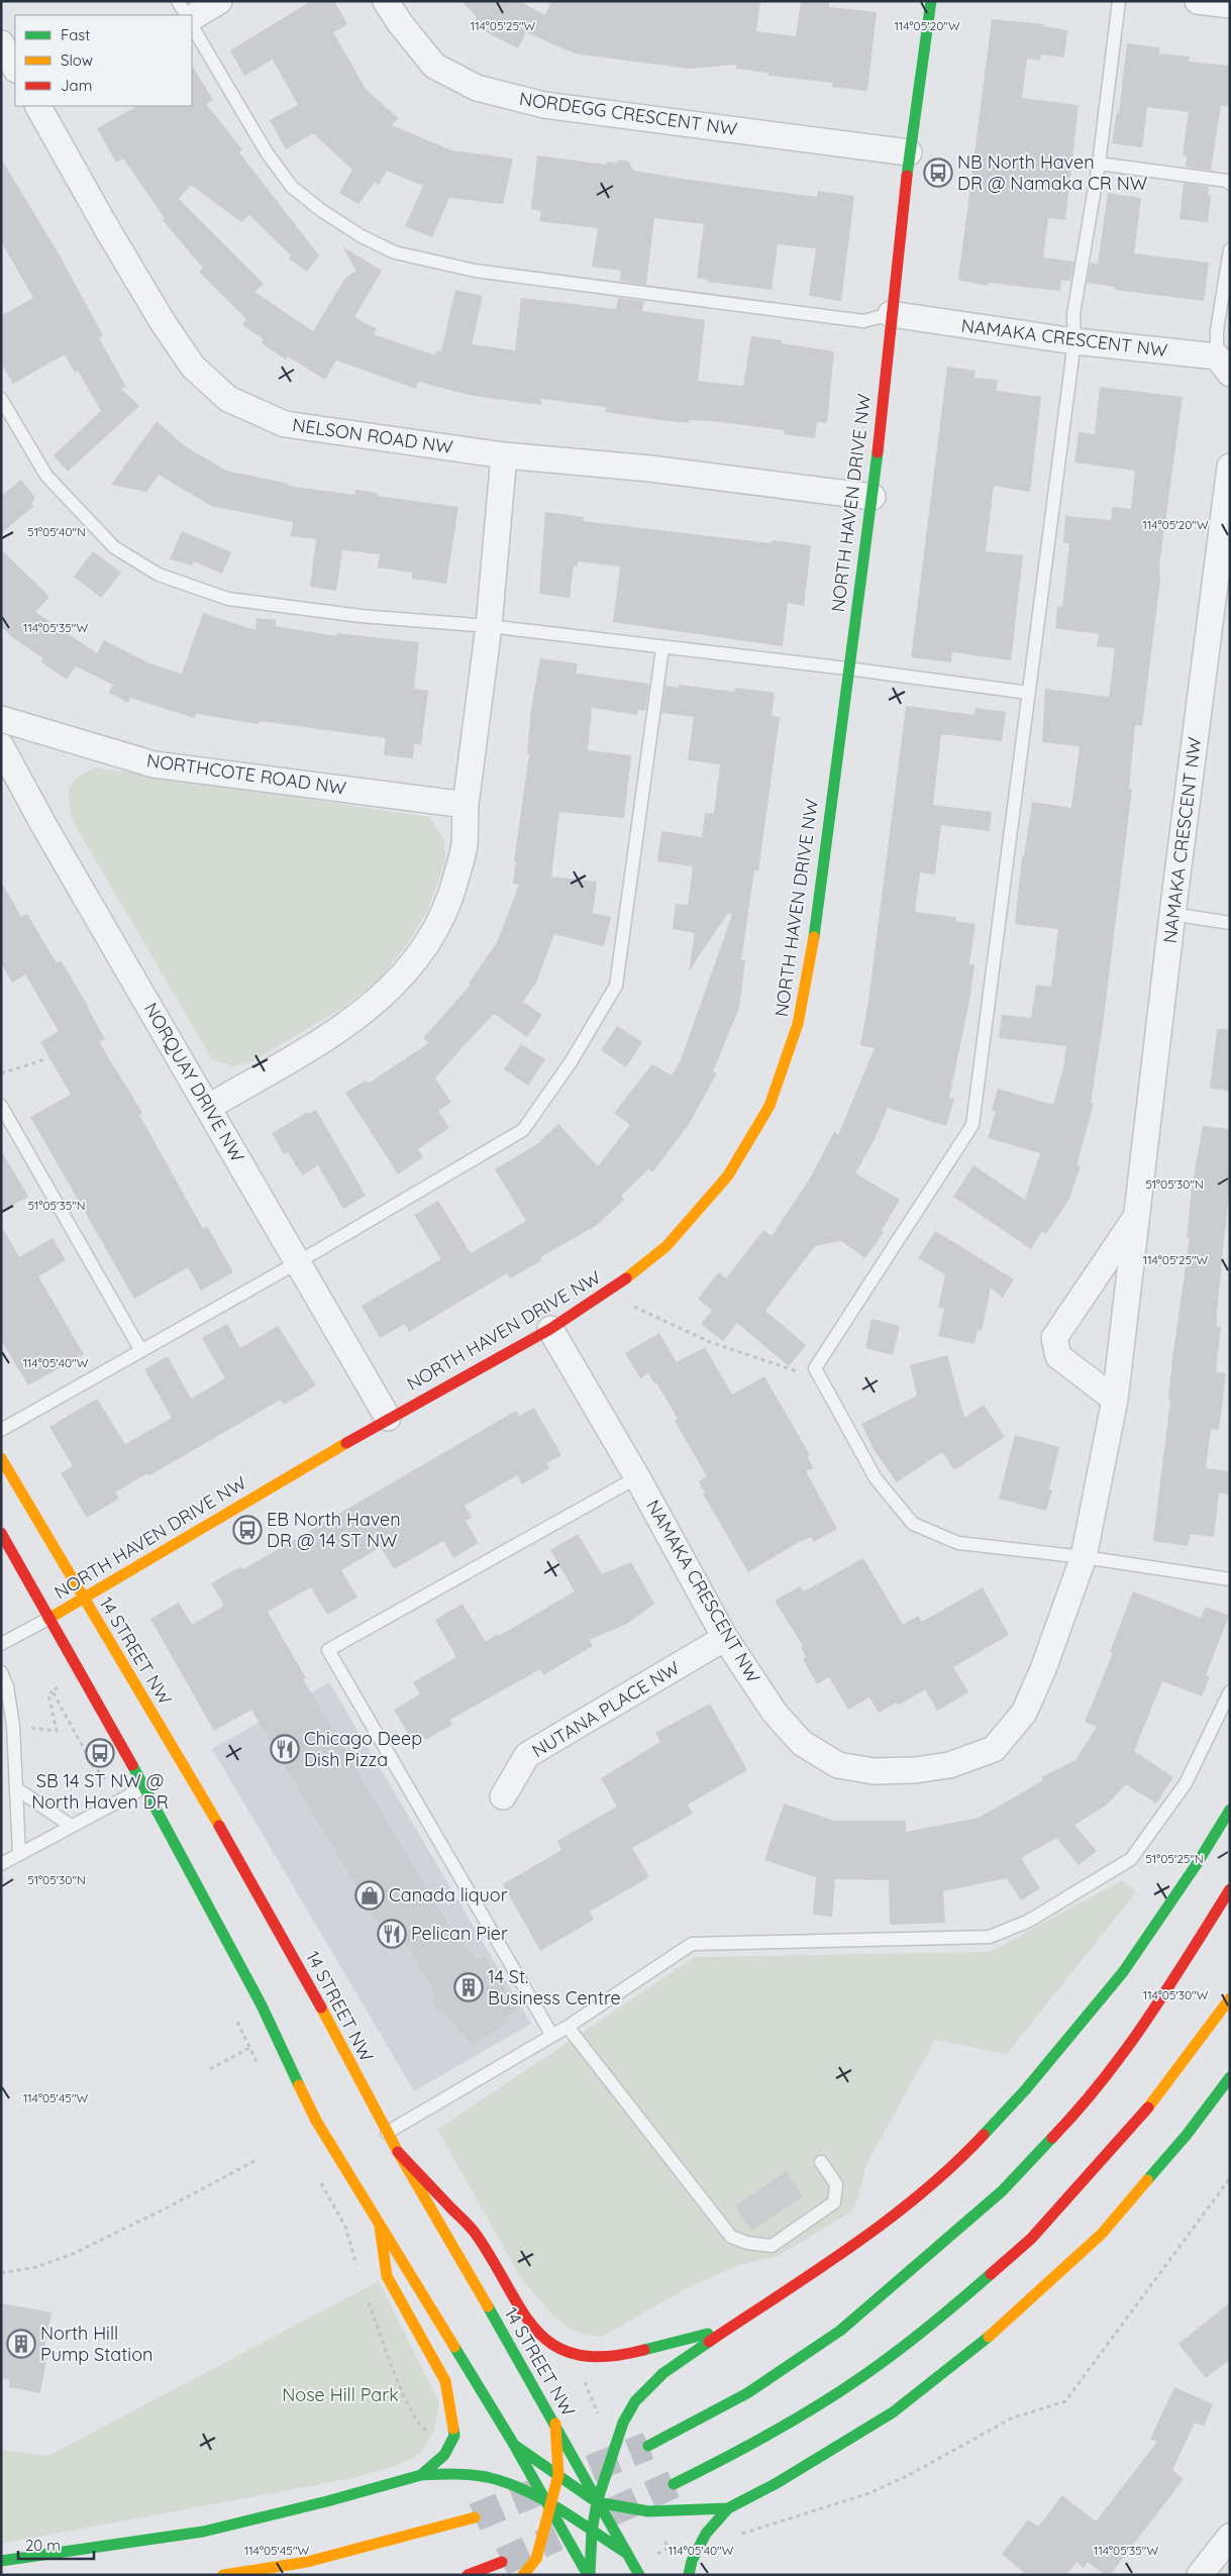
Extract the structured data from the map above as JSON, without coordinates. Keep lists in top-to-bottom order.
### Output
{
  "streets": {
    "main road": ["NORTH HAVEN DRIVE NW", "14 STREET NW"],
    "street": [
      "NORDEGG CRESCENT NW",
      "NAMAKA CRESCENT NW",
      "NELSON ROAD NW",
      "NORTHCOTE ROAD NW",
      "NORQUAY DRIVE NW",
      "NUTANA PLACE NW"
    ]
  },
  "crossings": [
    ["NORDEGG CRESCENT NW", "NORTH HAVEN DRIVE NW"],
    ["NAMAKA CRESCENT NW", "NORTH HAVEN DRIVE NW"],
    ["NAMAKA CRESCENT NW", "NUTANA PLACE NW"],
    ["NELSON ROAD NW", "NORTH HAVEN DRIVE NW"],
    ["NORTH HAVEN DRIVE NW", "NORQUAY DRIVE NW"],
    ["NORTH HAVEN DRIVE NW", "14 STREET NW"]
  ],
  "parks": ["Nose Hill Park"],
  "places": {
    "bus stop": ["NB North Haven DR @ Namaka CR NW", "EB North Haven DR @ 14 ST NW", "SB 14 ST NW @ North Haven DR"],
    "restaurant": ["Chicago Deep Dish Pizza", "Pelican Pier"],
    "shop": ["Canada liquor"],
    "building": ["14 St. Business Centre", "North Hill Pump Station"]
  },
  "legend": ["Fast", "Slow", "Jam"],
  "scale_bar": "20 m",
  "coordinates": [
    "114°05'25\"W",
    "114°05'20\"W",
    "51°05'40\"N",
    "114°05'35\"W",
    "51°05'30\"N",
    "51°05'35\"N",
    "114°05'40\"W",
    "51°05'25\"N",
    "114°05'30\"W",
    "114°05'45\"W"
  ]
}
